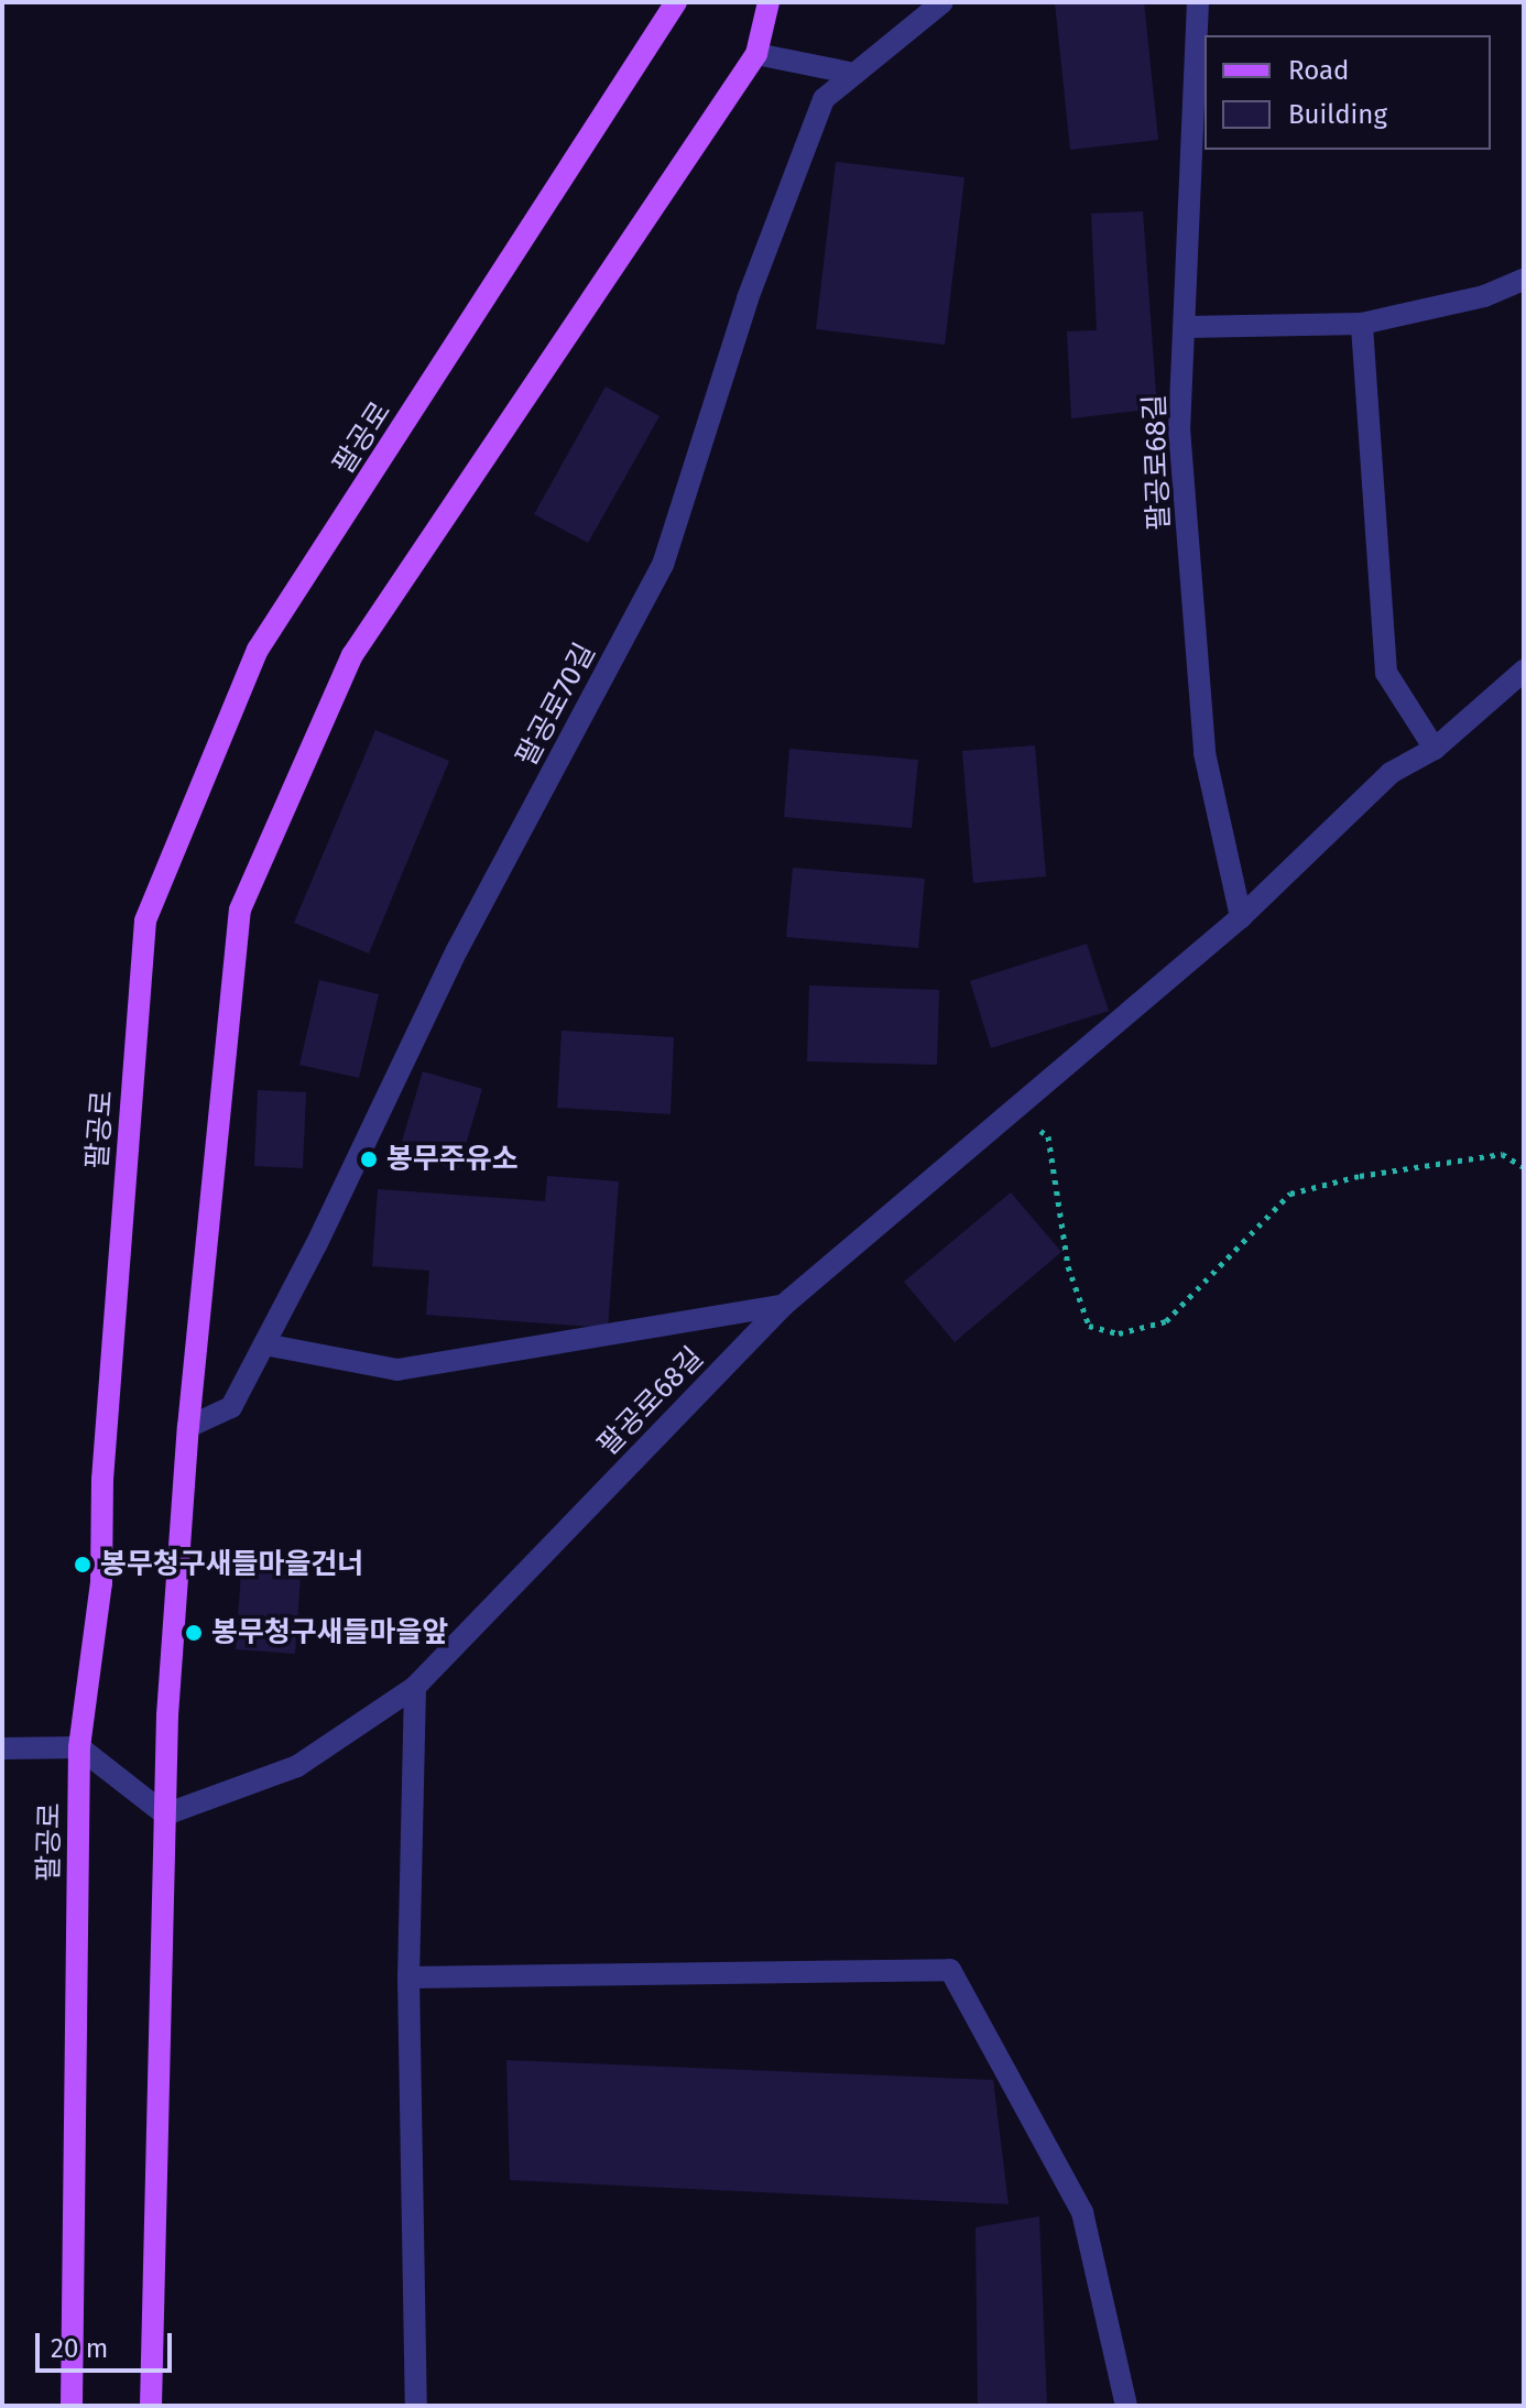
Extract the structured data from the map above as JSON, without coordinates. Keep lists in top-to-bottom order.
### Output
{
  "streets": {
    "main road": ["팔공로"],
    "street": ["팔공로68길", "팔공로70길"]
  },
  "places": ["봉무주유소", "봉무청구새들마을건너", "봉무청구새들마을앞"],
  "legend": ["Road", "Building"],
  "scale_bar": "20 m"
}
